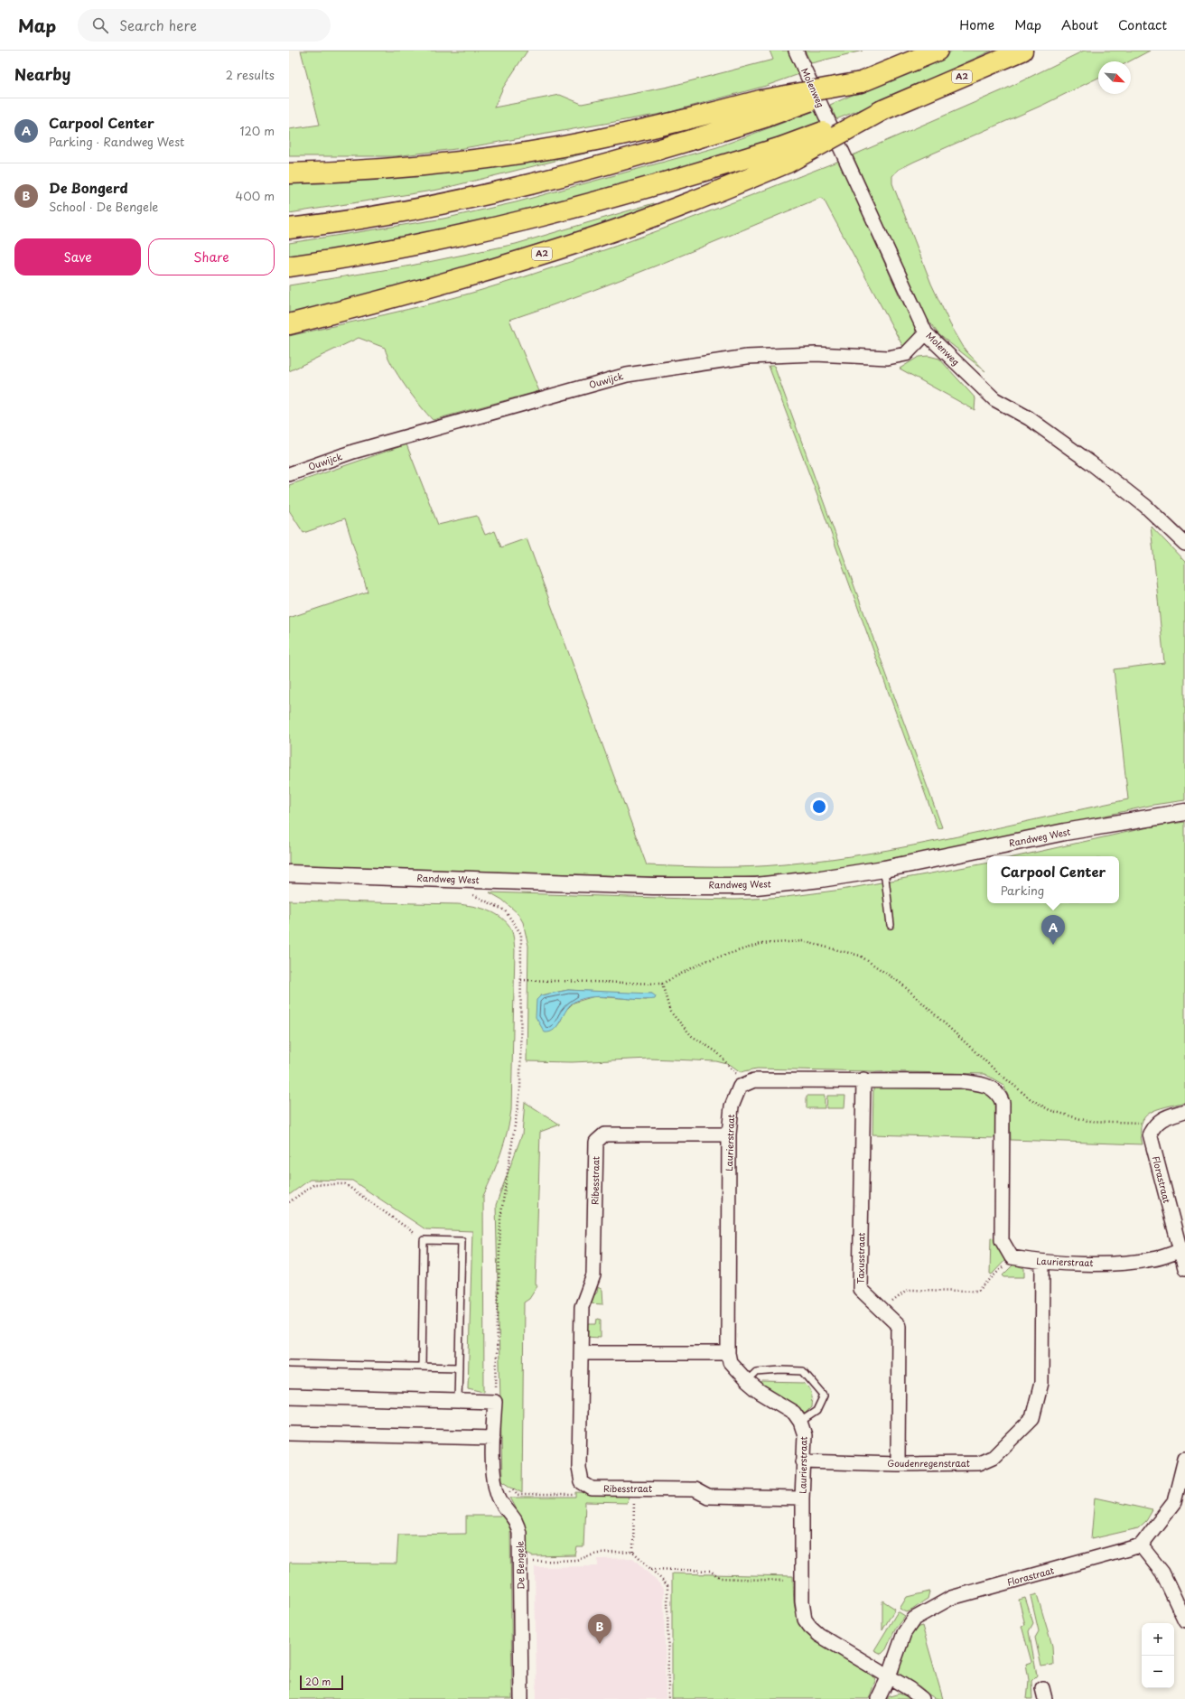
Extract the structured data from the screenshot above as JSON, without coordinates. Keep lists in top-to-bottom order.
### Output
{
  "streets": {
    "highway": ["A2"],
    "street": [
      "Molenweg",
      "Ouwijck",
      "Randweg West",
      "Laurierstraat",
      "Florastraat",
      "Ribesstraat",
      "Taxusstraat",
      "Goudenregenstraat",
      "De Bengele"
    ]
  },
  "crossings": [
    ["Molenweg", "Ouwijck"],
    ["Randweg West", "De Bengele"],
    ["Laurierstraat", "Florastraat"],
    ["Laurierstraat", "Ribesstraat"],
    ["Laurierstraat", "Goudenregenstraat"],
    ["Taxusstraat", "Goudenregenstraat"]
  ],
  "scale_bar": "20 m",
  "north": "bottom right",
  "page": {
    "header": "Map",
    "search": "Search here",
    "nav": [
      "Home",
      "Map",
      "About",
      "Contact"
    ],
    "heading": ["Nearby", "2 results"],
    "list": [
      {
        "mark": "A",
        "name": "Carpool Center",
        "note": "Parking · Randweg West",
        "value": "120 m"
      },
      {
        "mark": "B",
        "name": "De Bongerd",
        "note": "School · De Bengele",
        "value": "400 m"
      }
    ],
    "buttons": ["Save", "Share"],
    "popup": ["Carpool Center", "Parking"],
    "pins": ["A", "B"],
    "map_buttons": ["+", "−"],
    "scale": "20 m"
  }
}
